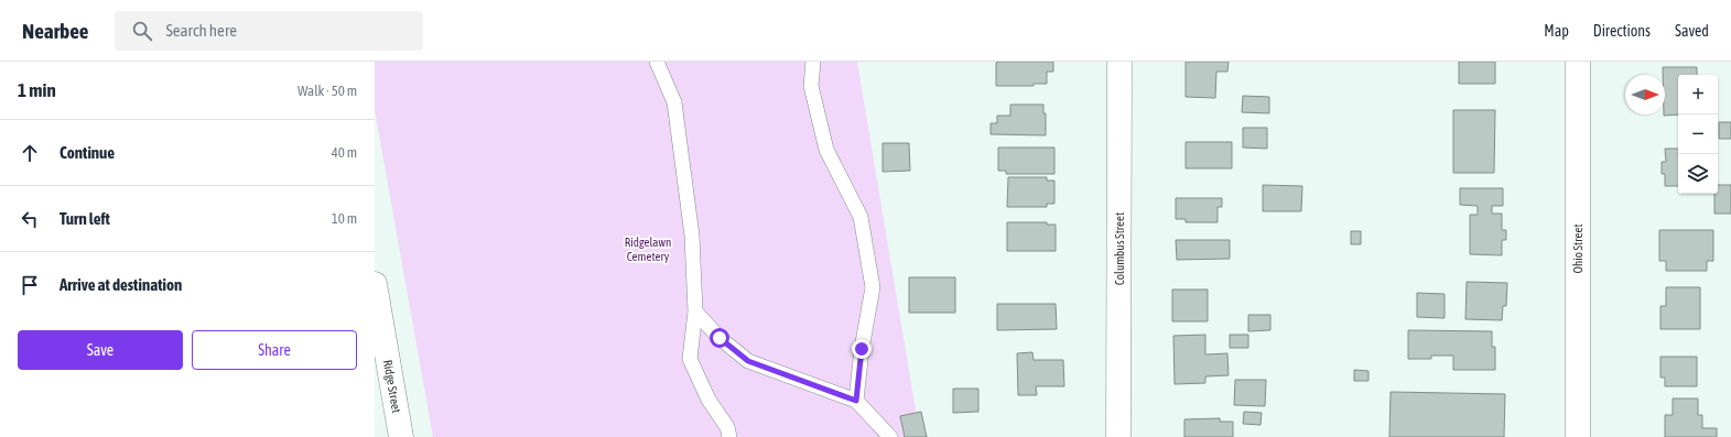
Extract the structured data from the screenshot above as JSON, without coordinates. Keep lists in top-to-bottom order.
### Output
{
  "streets": {
    "street": ["Columbus Street", "Ohio Street", "Ridge Street"]
  },
  "parks": ["Ridgelawn Cemetery"],
  "north": "right",
  "page": {
    "header": "Nearbee",
    "search": "Search here",
    "nav": ["Map", "Directions", "Saved"],
    "heading": ["1 min", "Walk · 50 m"],
    "map_buttons": ["+", "−"],
    "list": [
      ["Continue", "40 m"],
      ["Turn left", "10 m"],
      "Arrive at destination"
    ],
    "buttons": ["Save", "Share"]
  }
}
